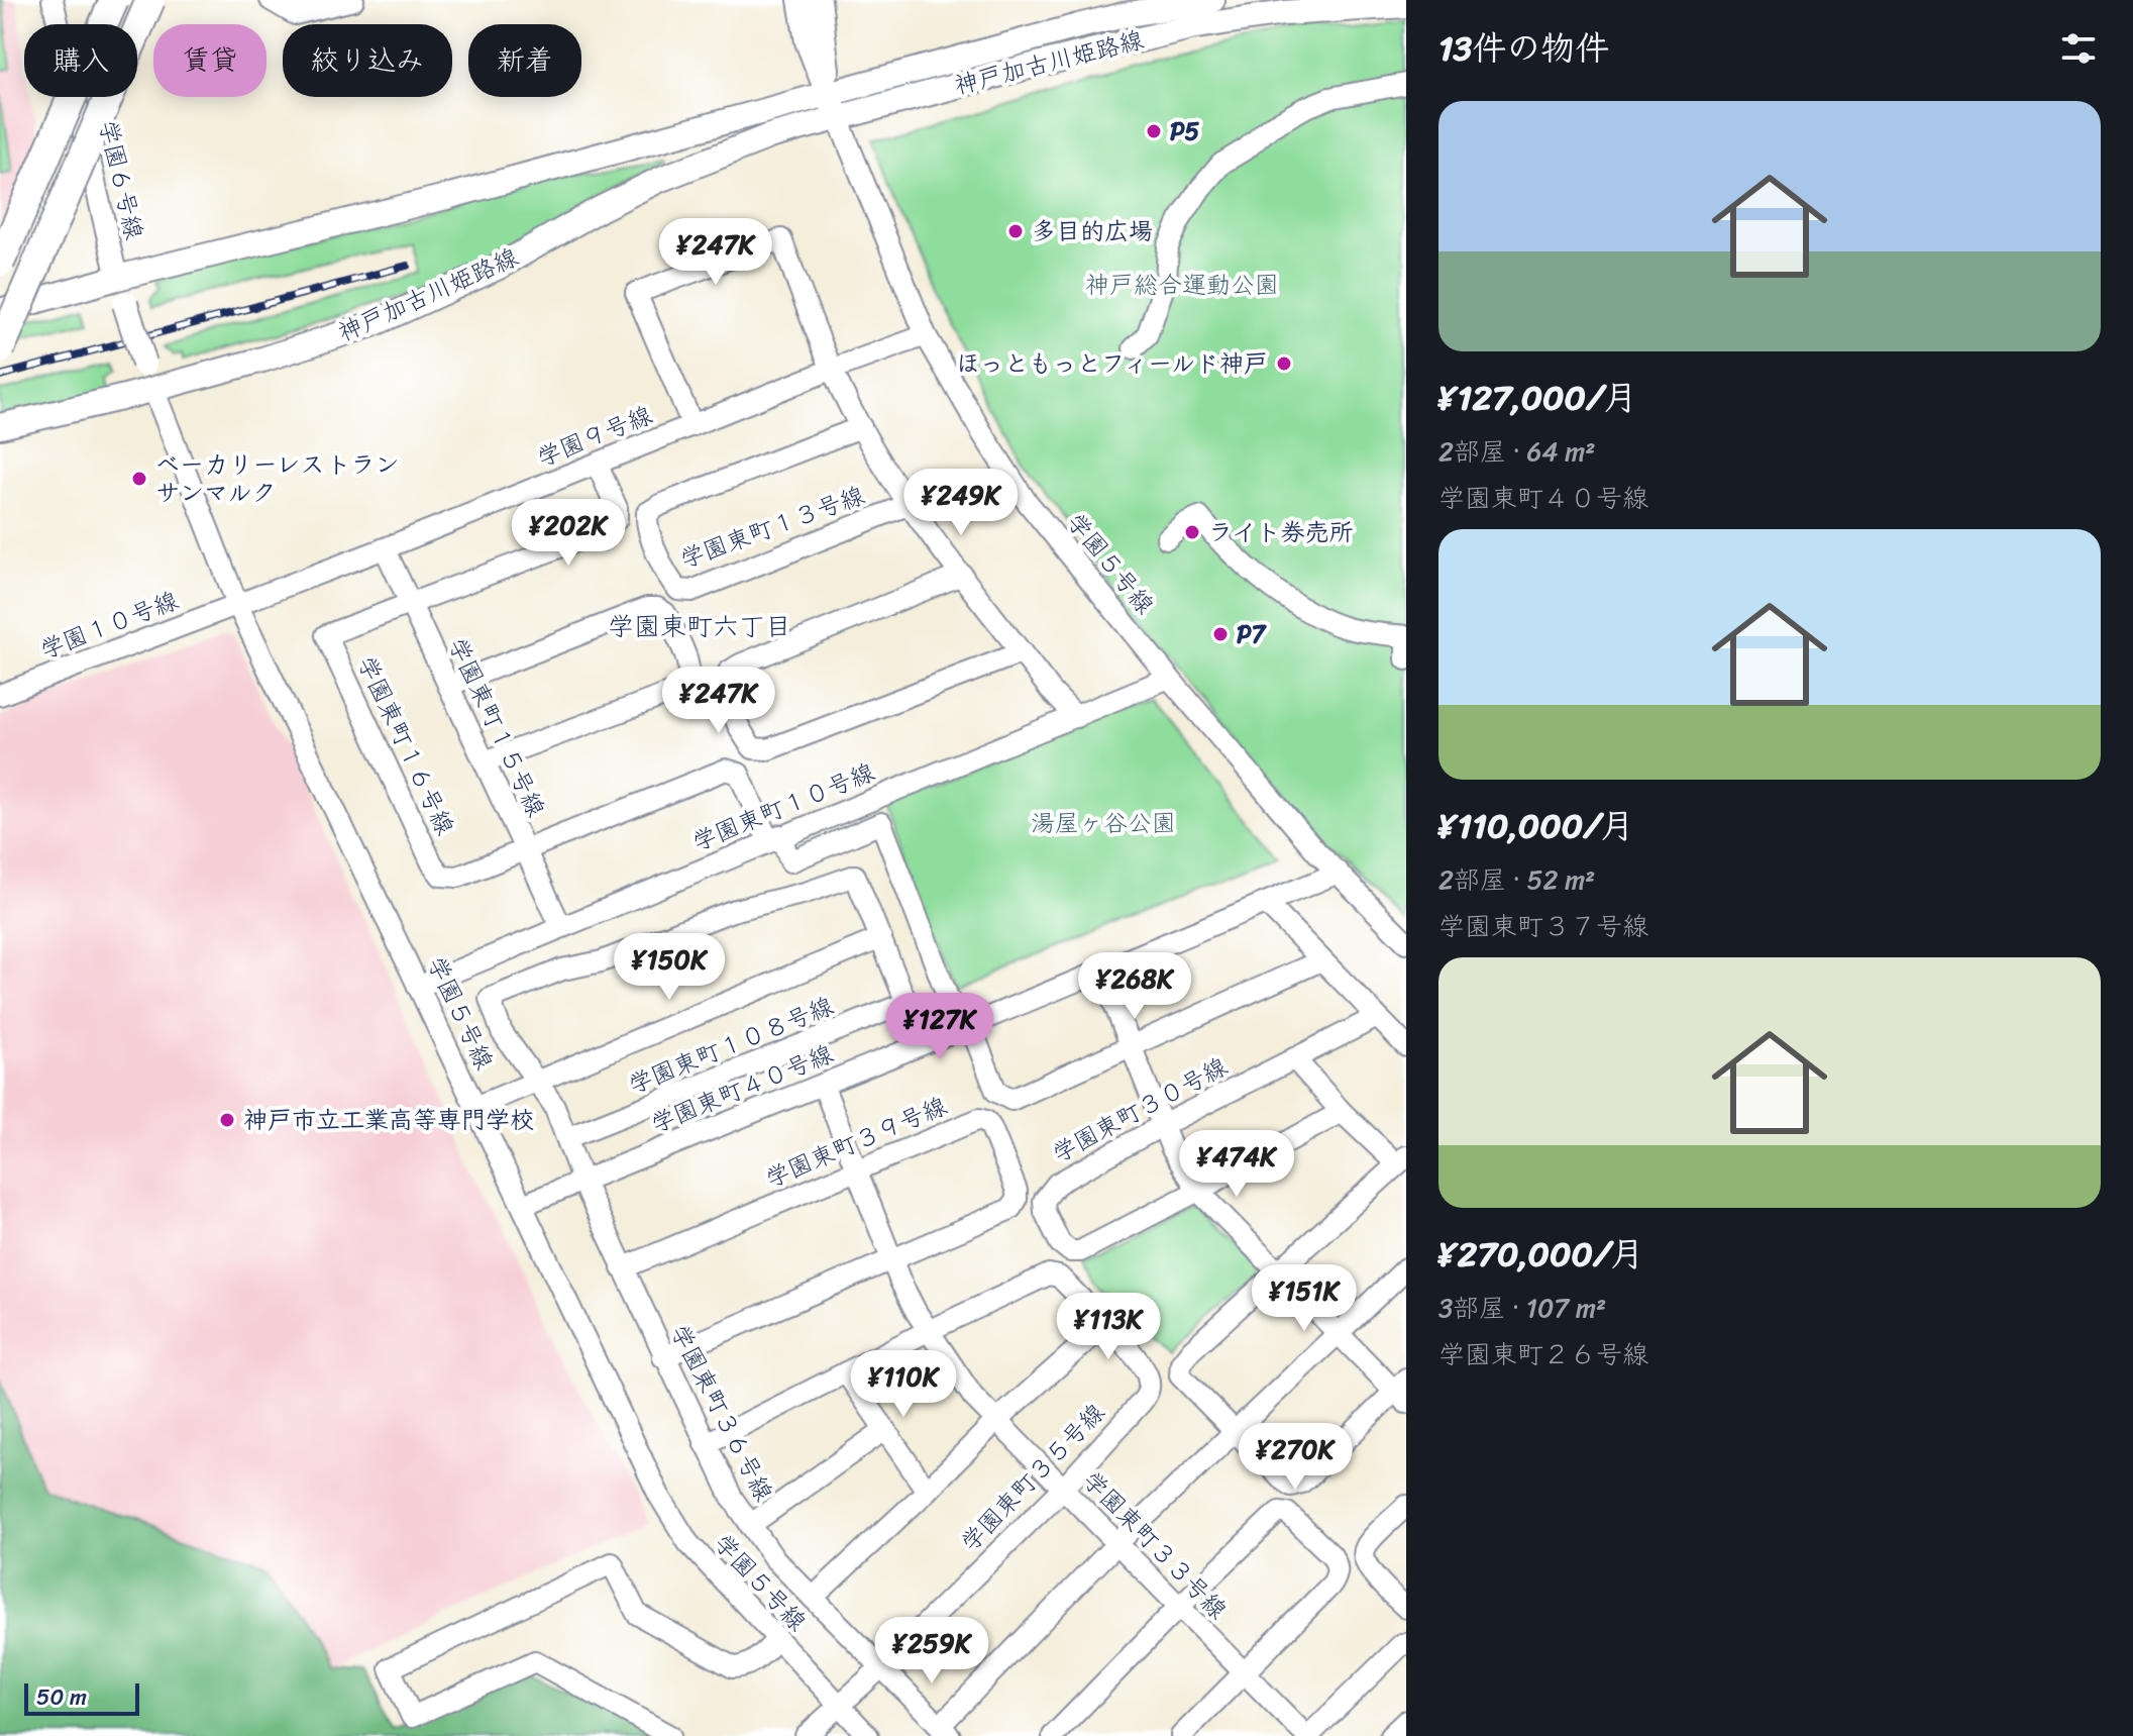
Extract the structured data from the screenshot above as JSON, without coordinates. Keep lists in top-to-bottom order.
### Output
{
  "streets": {
    "main road": ["神戸加古川姫路線"],
    "street": [
      "学園６号線",
      "学園９号線",
      "学園東町１３号線",
      "学園５号線",
      "学園１０号線",
      "学園東町１５号線",
      "学園東町１６号線",
      "学園東町１０号線",
      "学園東町１０８号線",
      "学園東町４０号線",
      "学園東町３０号線",
      "学園東町３９号線",
      "学園東町３６号線",
      "学園東町３５号線",
      "学園東町３３号線"
    ]
  },
  "crossings": [
    ["神戸加古川姫路線", "学園６号線"],
    ["神戸加古川姫路線", "学園５号線"],
    ["学園９号線", "学園５号線"],
    ["学園９号線", "学園１０号線"],
    ["学園９号線", "学園東町１５号線"],
    ["学園５号線", "学園１０号線"],
    ["学園５号線", "学園東町１０号線"],
    ["学園５号線", "学園東町４０号線"],
    ["学園５号線", "学園東町３５号線"],
    ["学園東町１５号線", "学園東町１６号線"],
    ["学園東町１５号線", "学園東町１０号線"],
    ["学園東町１０８号線", "学園東町４０号線"],
    ["学園東町１０８号線", "学園東町３６号線"],
    ["学園東町４０号線", "学園東町３６号線"],
    ["学園東町４０号線", "学園東町３３号線"],
    ["学園東町３９号線", "学園東町３６号線"],
    ["学園東町３９号線", "学園東町３３号線"],
    ["学園東町３６号線", "学園東町３５号線"],
    ["学園東町３５号線", "学園東町３３号線"]
  ],
  "districts": ["学園東町六丁目"],
  "parks": ["神戸総合運動公園", "湯屋ヶ谷公園"],
  "places": [
    "P5",
    "多目的広場",
    "ほっともっとフィールド神戸",
    "ベーカリーレストラン サンマルク",
    "ライト券売所",
    "P7",
    "神戸市立工業高等専門学校"
  ],
  "scale_bar": "50 m",
  "page": {
    "heading": "13件の物件",
    "chip": [
      "購入",
      "賃貸",
      "絞り込み",
      "新着"
    ],
    "list": [
      {
        "name": "¥127,000/月",
        "note": "2部屋 · 64 m² · 学園東町４０号線"
      },
      {
        "name": "¥110,000/月",
        "note": "2部屋 · 52 m² · 学園東町３７号線"
      },
      {
        "name": "¥270,000/月",
        "note": "3部屋 · 107 m² · 学園東町２６号線"
      }
    ],
    "price": [
      "¥247K",
      "¥249K",
      "¥202K",
      "¥247K",
      "¥150K",
      "¥268K",
      "¥127K",
      "¥474K",
      "¥151K",
      "¥113K",
      "¥110K",
      "¥270K",
      "¥259K"
    ],
    "scale": "50 m"
  }
}
